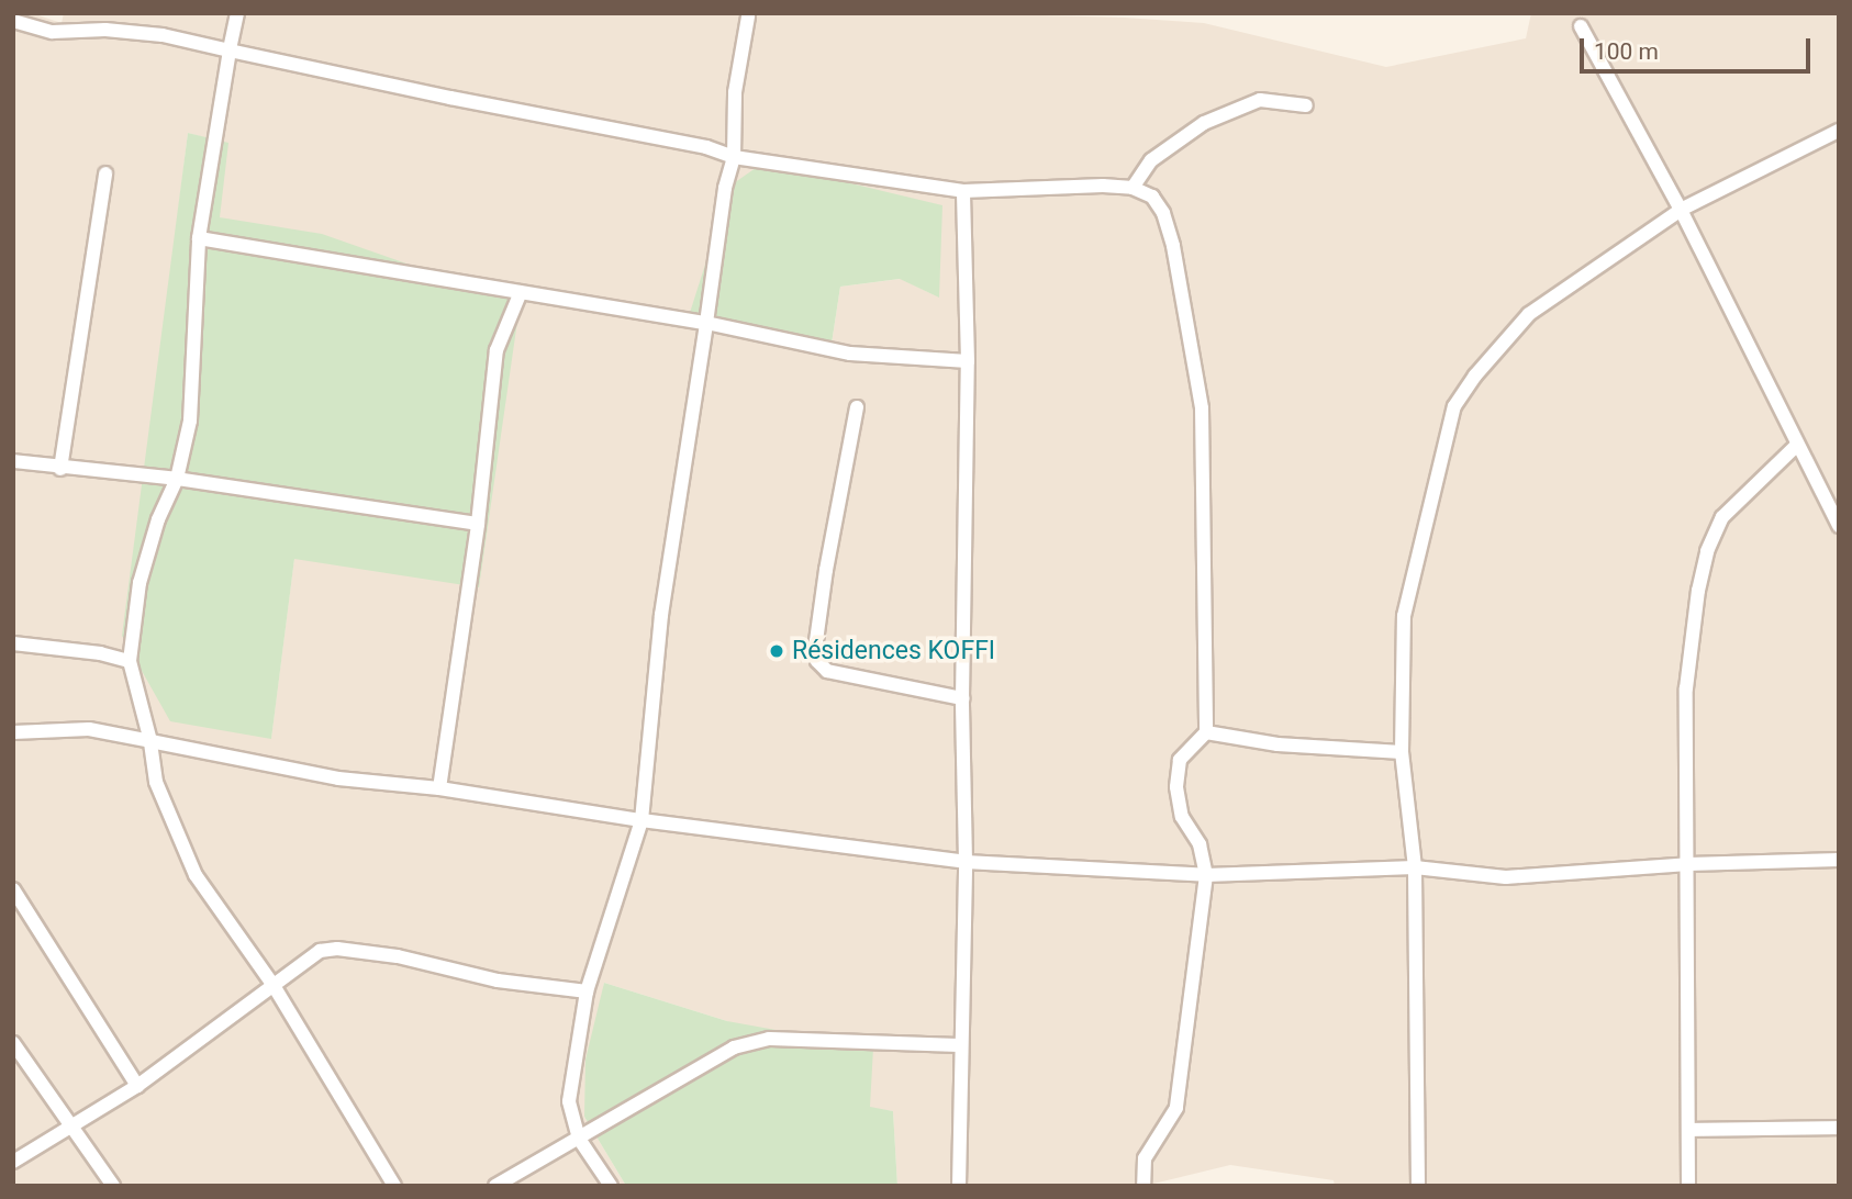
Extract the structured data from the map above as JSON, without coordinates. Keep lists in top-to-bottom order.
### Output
{
  "places": ["Résidences KOFFI"],
  "scale_bar": "100 m"
}
